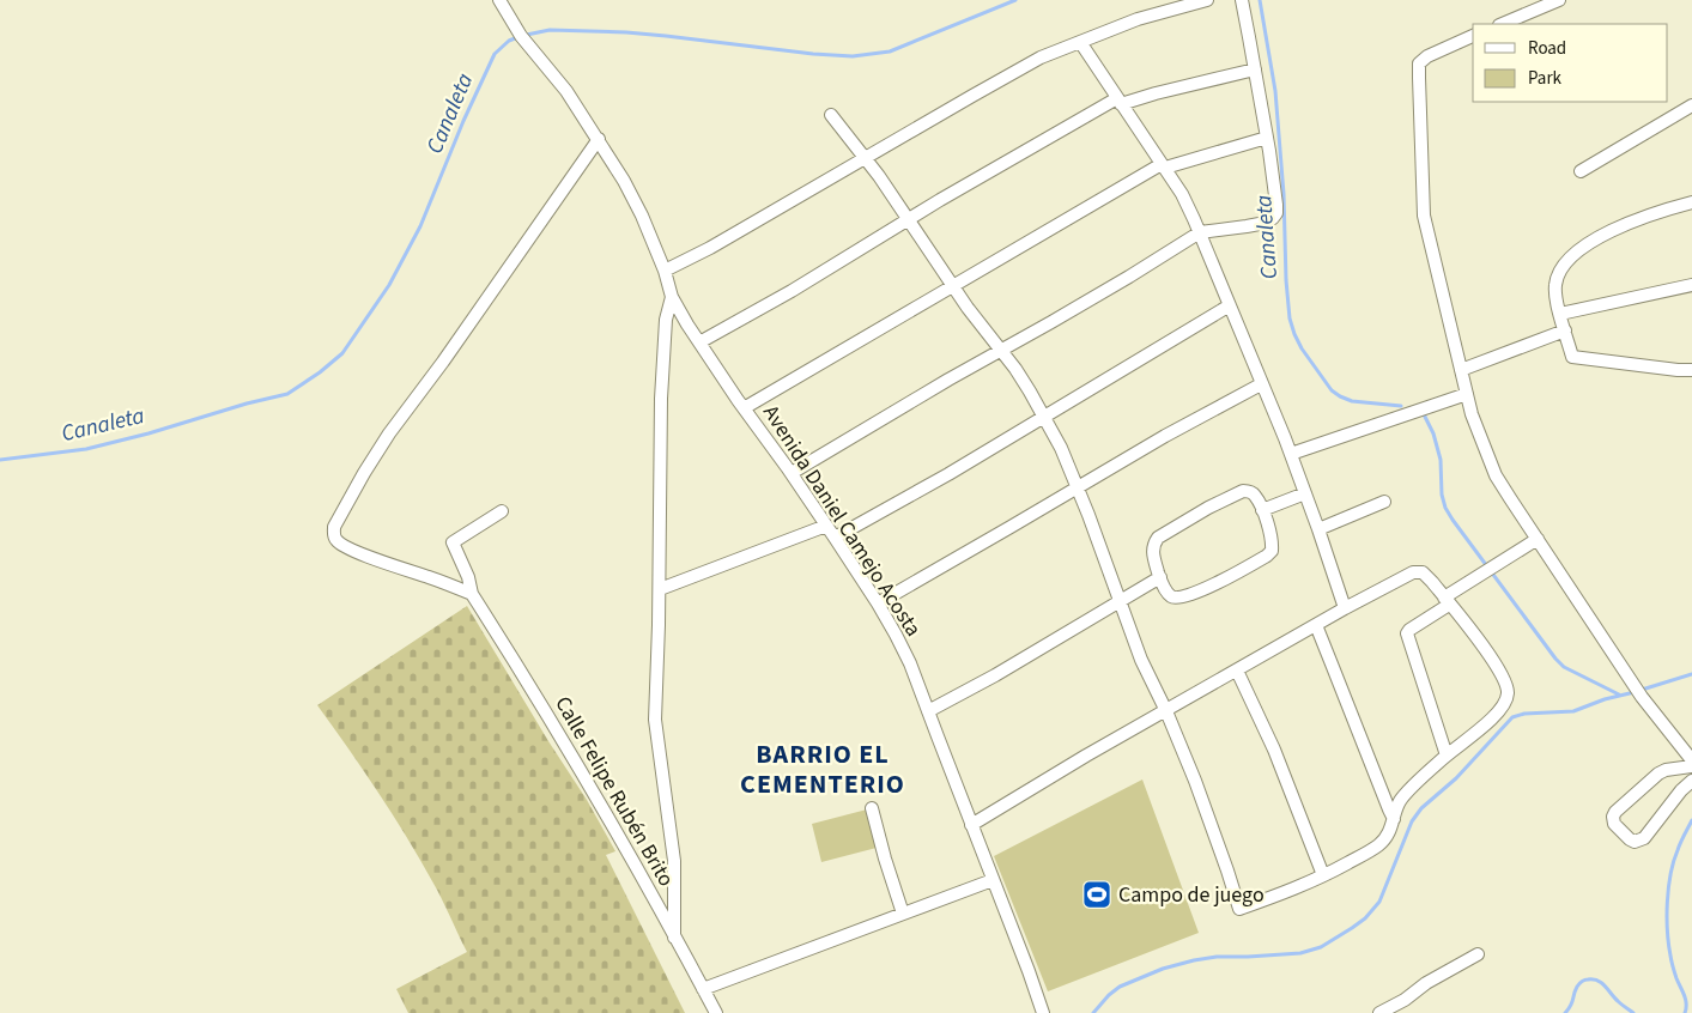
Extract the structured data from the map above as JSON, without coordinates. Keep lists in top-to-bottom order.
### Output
{
  "streets": {
    "street": ["Avenida Daniel Camejo Acosta", "Calle Felipe Rubén Brito"]
  },
  "districts": ["BARRIO EL CEMENTERIO"],
  "water": ["Canaleta"],
  "places": {
    "sports": ["Campo de juego"]
  },
  "legend": ["Road", "Park"]
}
